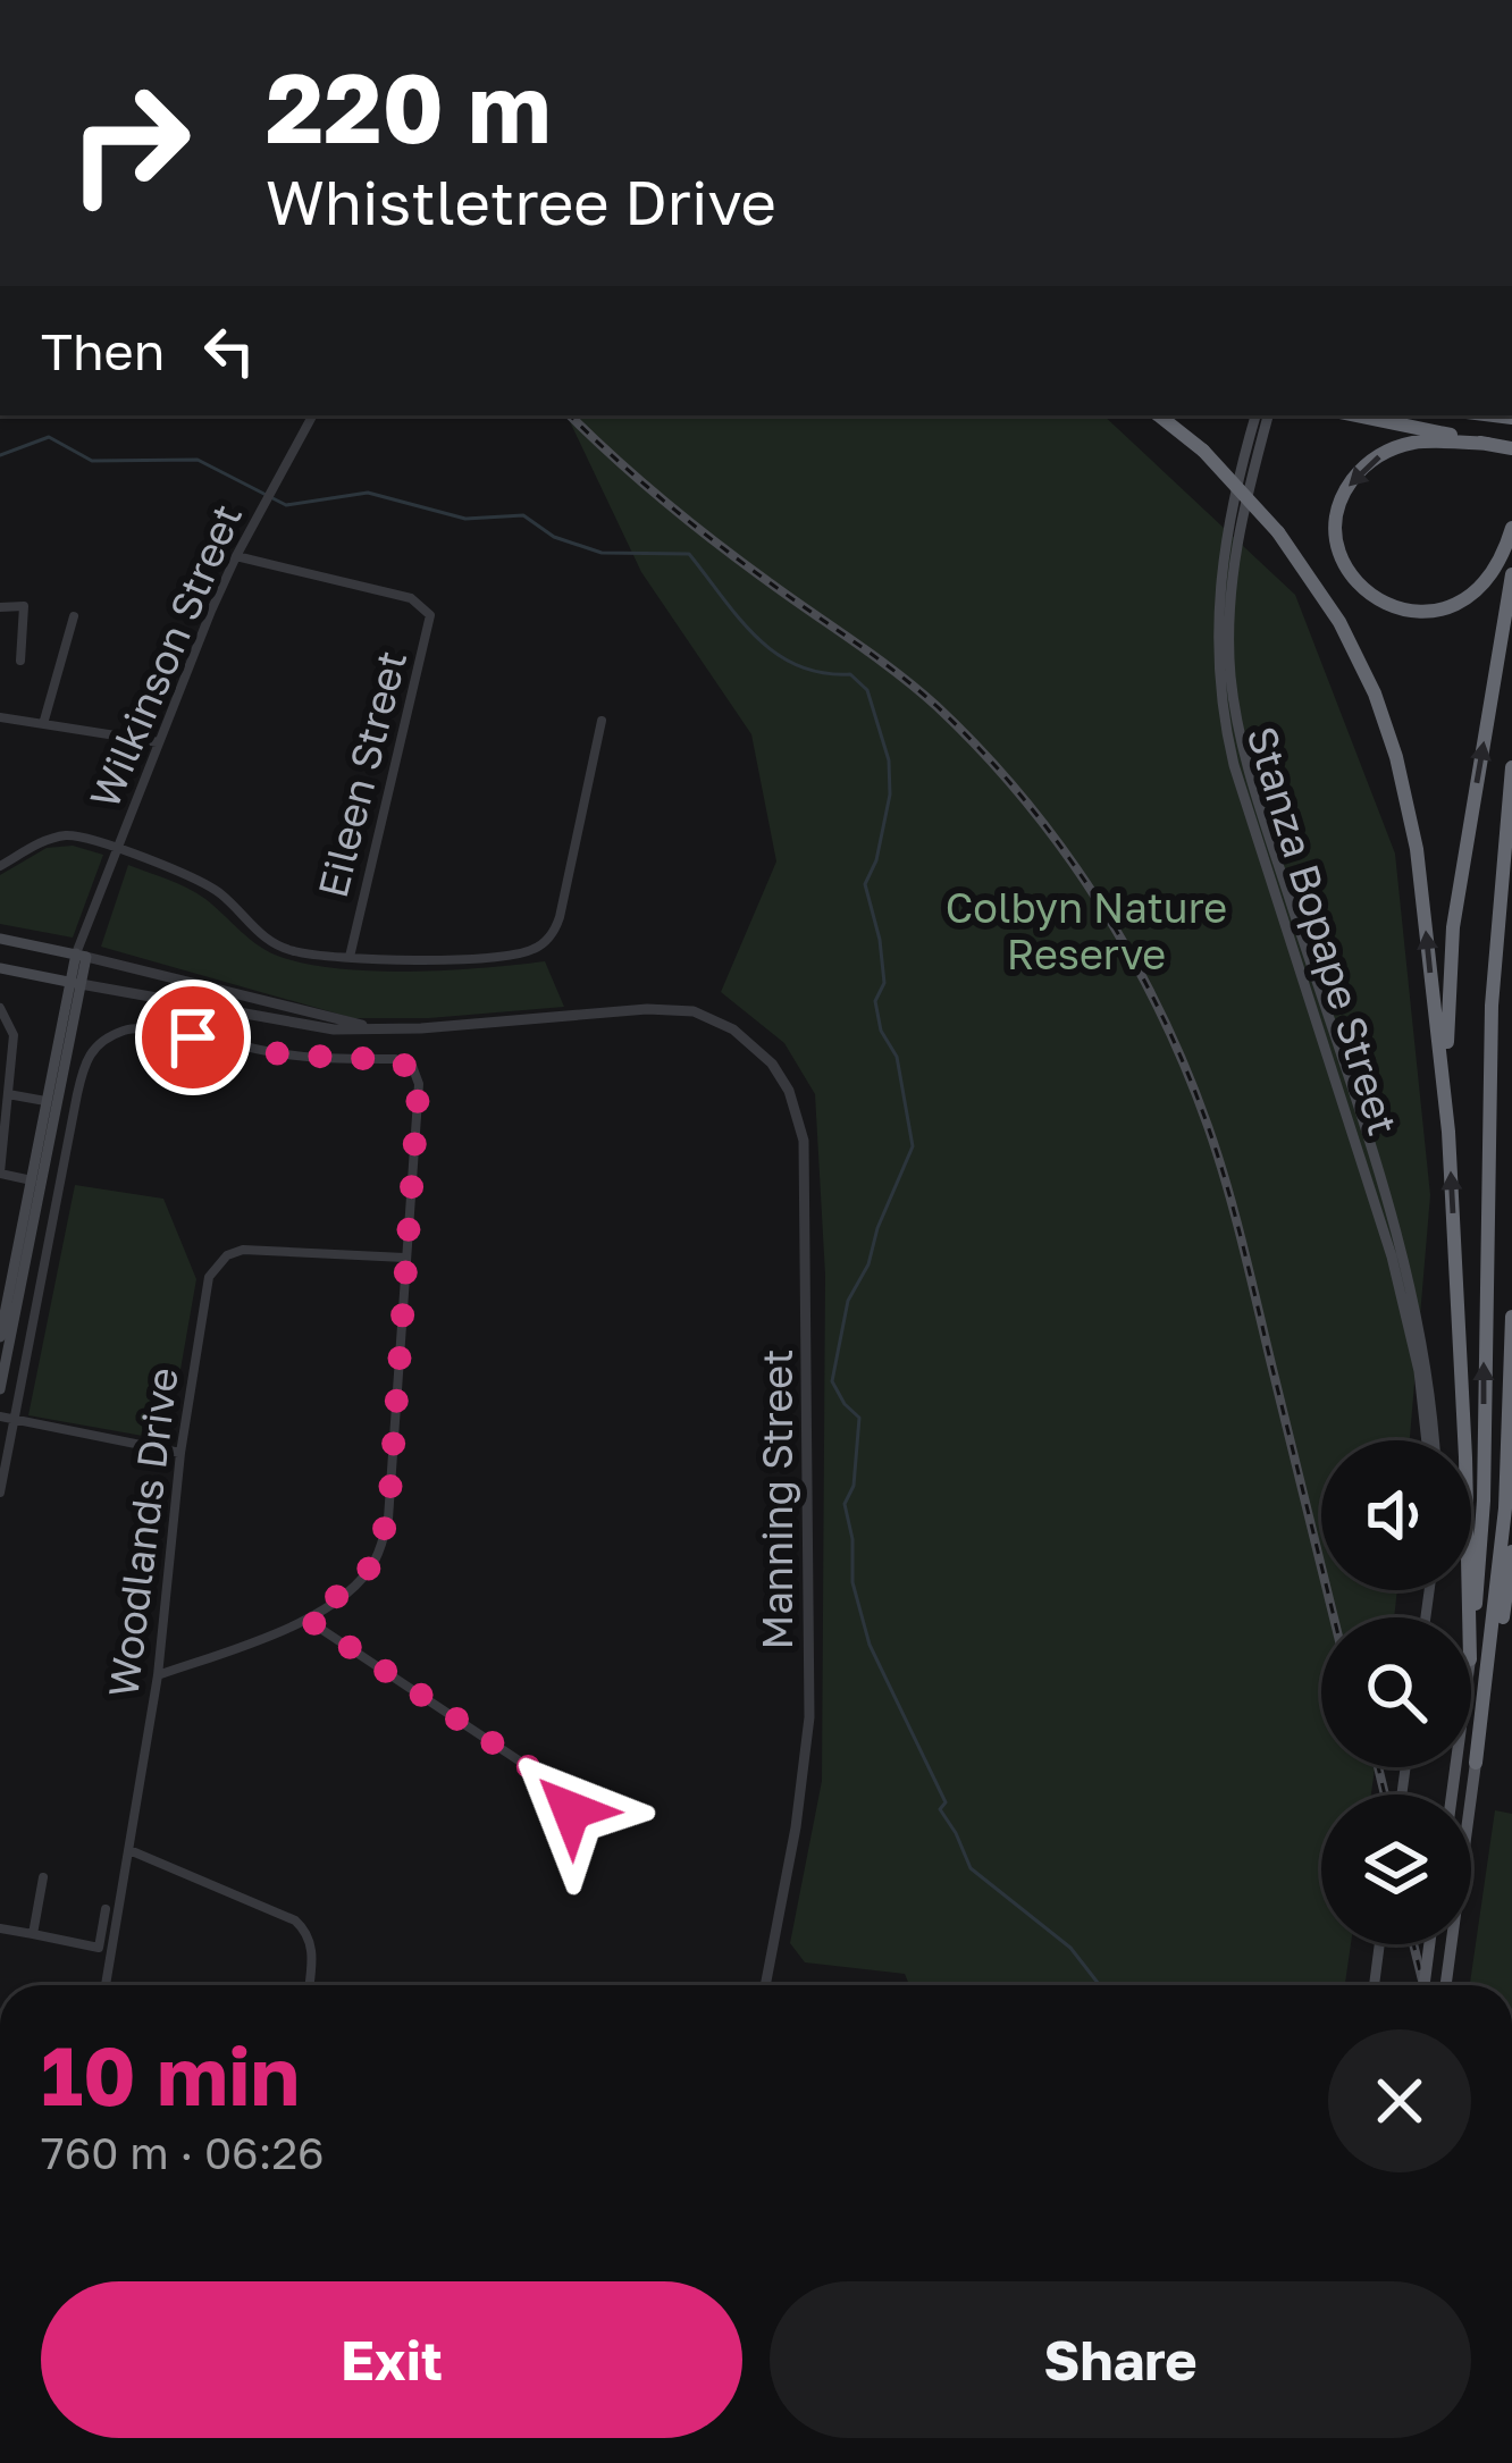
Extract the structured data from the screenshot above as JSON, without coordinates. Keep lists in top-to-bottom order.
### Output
{
  "streets": {
    "main road": ["Stanza Bopape Street"],
    "street": [
      "Wilkinson Street",
      "Eileen Street",
      "Manning Street",
      "Woodlands Drive"
    ]
  },
  "crossings": [
    ["Wilkinson Street", "Eileen Street"]
  ],
  "parks": ["Colbyn Nature Reserve"],
  "page": {
    "turn": ["220 m", "Whistletree Drive"],
    "then": "Then",
    "heading": ["10 min", "760 m · 06:26"],
    "buttons": ["Exit", "Share"]
  }
}
